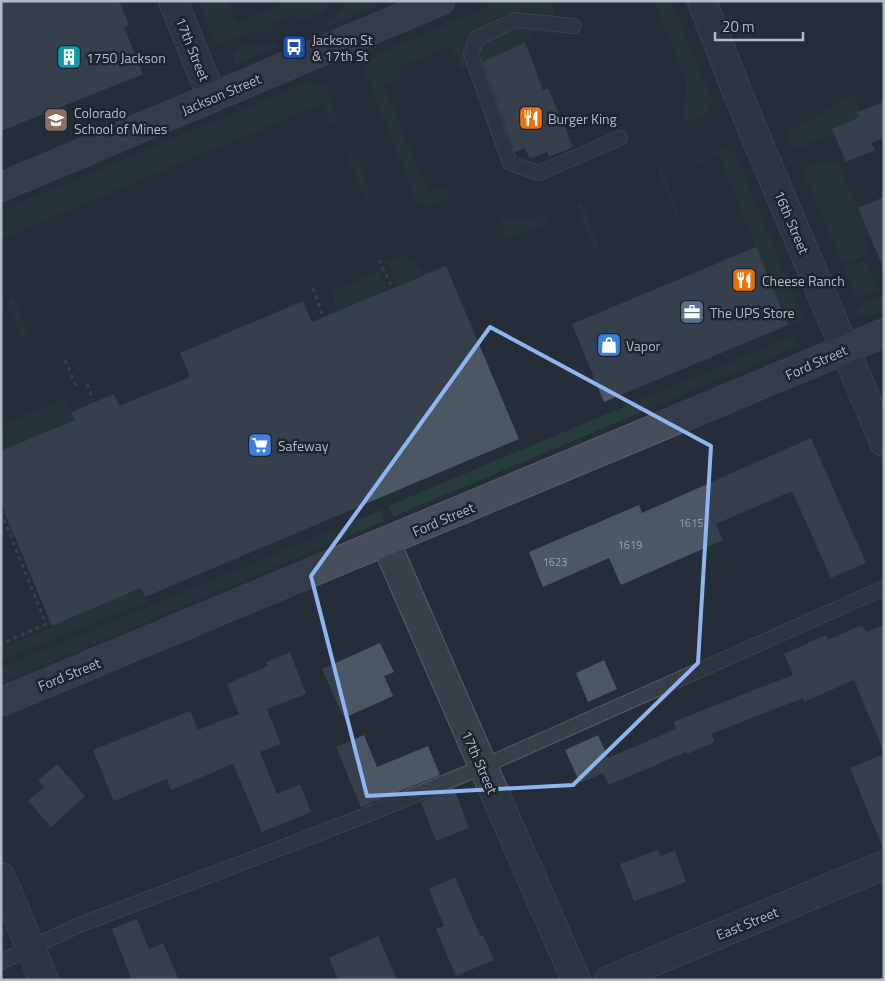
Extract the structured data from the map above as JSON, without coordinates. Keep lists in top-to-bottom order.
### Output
{
  "streets": {
    "main road": ["Jackson Street", "Ford Street"],
    "street": ["17th Street", "16th Street", "East Street"]
  },
  "crossings": [
    ["17th Street", "Jackson Street"],
    ["17th Street", "Ford Street"],
    ["16th Street", "Ford Street"]
  ],
  "places": {
    "bus stop": ["Jackson St & 17th St"],
    "building": ["1750 Jackson"],
    "restaurant": ["Burger King", "Cheese Ranch"],
    "school or university": ["Colorado School of Mines"],
    "office": ["The UPS Store"],
    "shop": ["Vapor"],
    "supermarket": ["Safeway"]
  },
  "house_numbers": ["1615", "1619", "1623"],
  "scale_bar": "20 m"
}
